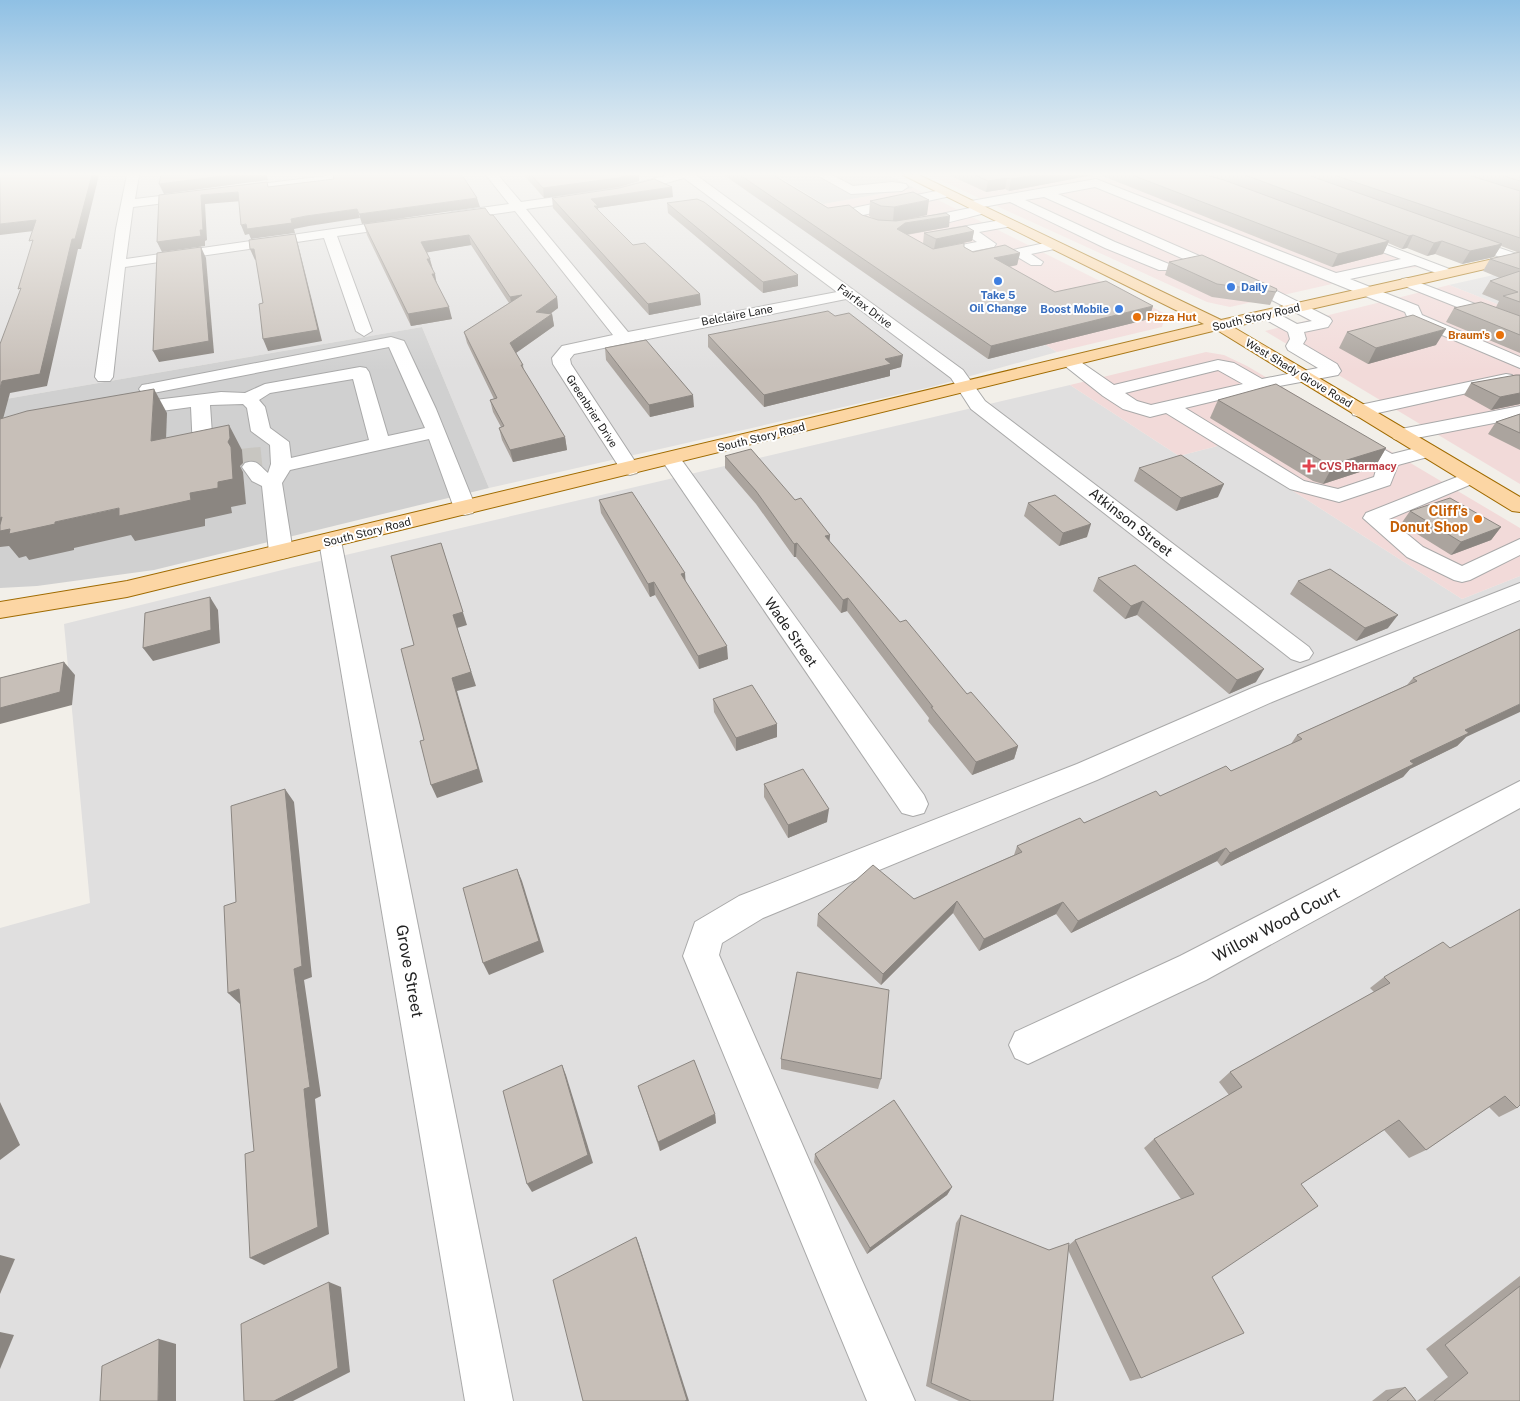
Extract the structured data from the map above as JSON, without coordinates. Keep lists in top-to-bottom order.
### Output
{
  "streets": {
    "main road": ["South Story Road", "West Shady Grove Road"],
    "street": [
      "Fairfax Drive",
      "Belclaire Lane",
      "Greenbrier Drive",
      "Atkinson Street",
      "Wade Street",
      "Willow Wood Court",
      "Grove Street"
    ]
  },
  "crossings": [
    ["Fairfax Drive", "Belclaire Lane"],
    ["Fairfax Drive", "South Story Road"],
    ["Fairfax Drive", "Atkinson Street"],
    ["Belclaire Lane", "Greenbrier Drive"],
    ["South Story Road", "West Shady Grove Road"],
    ["South Story Road", "Greenbrier Drive"],
    ["South Story Road", "Atkinson Street"],
    ["South Story Road", "Wade Street"],
    ["South Story Road", "Grove Street"]
  ],
  "places": {
    "other": [
      "Take 5 Oil Change",
      "Daily",
      "Boost Mobile",
      "Pizza Hut",
      "Braum's",
      "Cliff's Donut Shop"
    ],
    "health": ["CVS Pharmacy"]
  }
}
